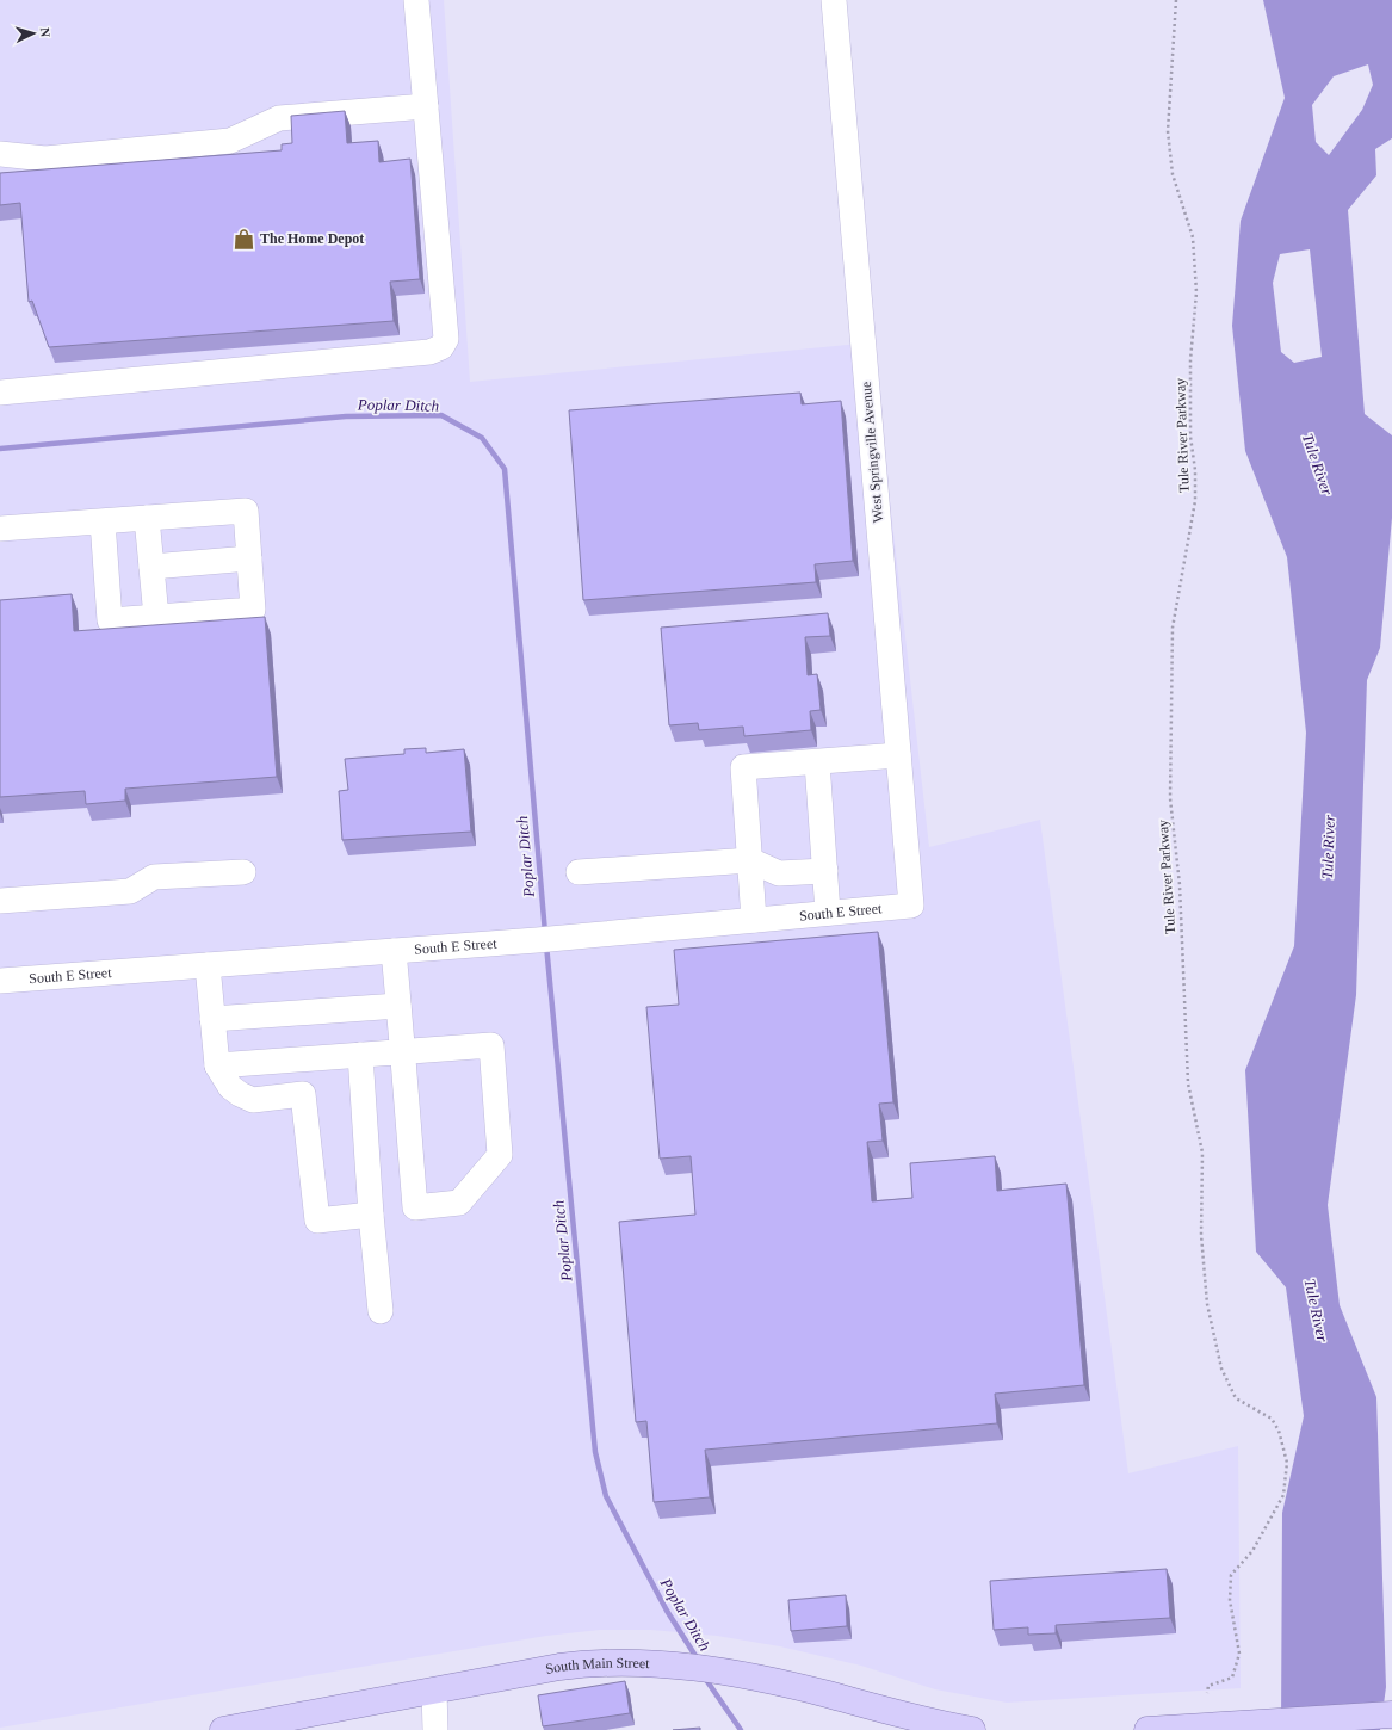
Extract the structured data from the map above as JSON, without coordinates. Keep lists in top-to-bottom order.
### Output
{
  "streets": {
    "main road": ["South Main Street"],
    "street": ["West Springville Avenue", "South E Street"],
    "path": ["Tule River Parkway"]
  },
  "crossings": [
    ["West Springville Avenue", "South E Street"]
  ],
  "water": ["Poplar Ditch", "Tule River"],
  "places": {
    "shop": ["The Home Depot"]
  },
  "north": "right"
}
